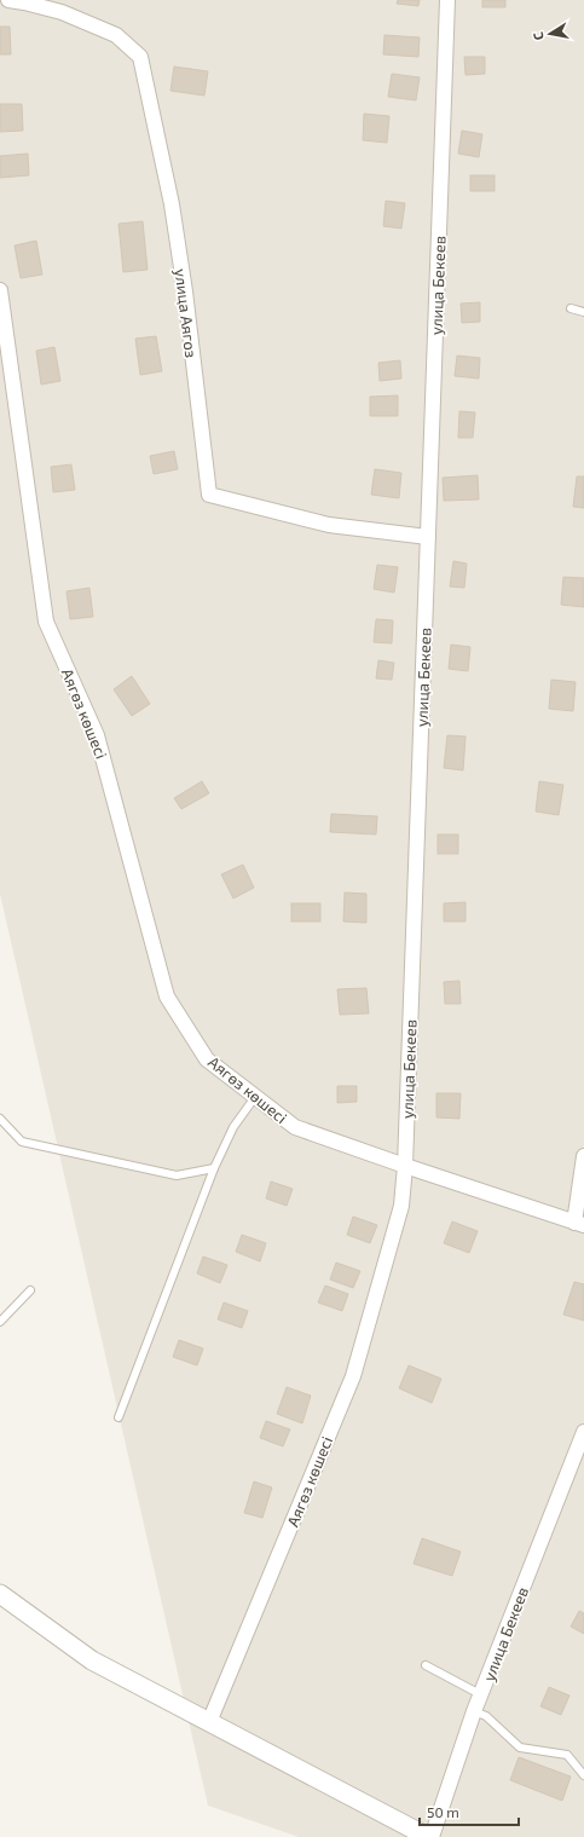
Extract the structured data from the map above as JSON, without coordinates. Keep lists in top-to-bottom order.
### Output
{
  "streets": {
    "street": ["улица Бекеев", "улица Аягоз", "Аягөз көшесі"]
  },
  "crossings": [
    ["улица Бекеев", "улица Аягоз"],
    ["улица Бекеев", "Аягөз көшесі"]
  ],
  "scale_bar": "50 m",
  "north": "left"
}
